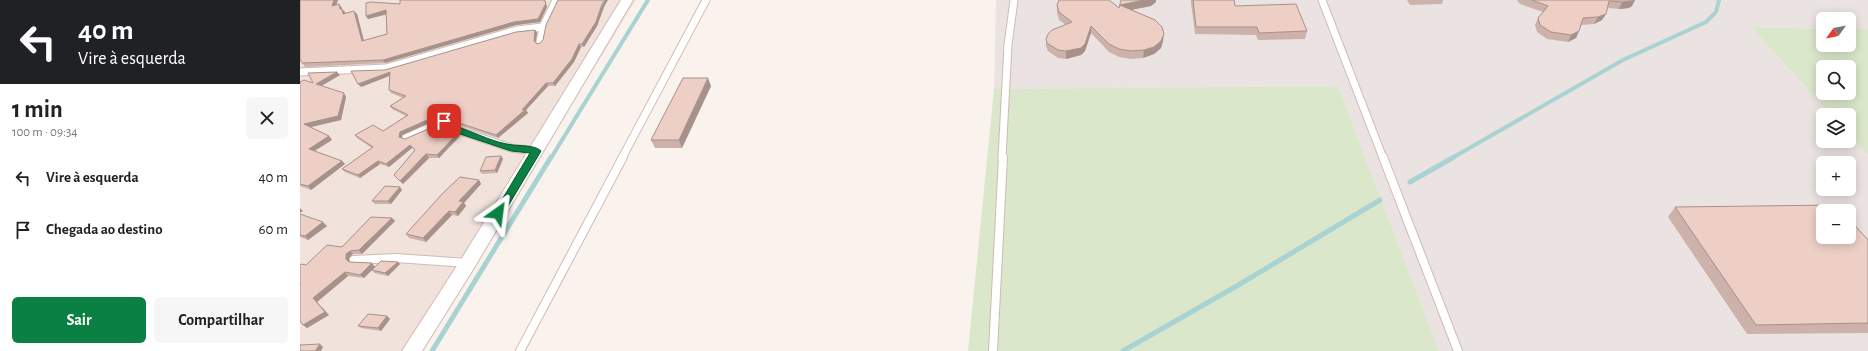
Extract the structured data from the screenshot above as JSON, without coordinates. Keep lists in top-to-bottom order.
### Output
{
  "north": "bottom left",
  "page": {
    "turn": ["40 m", "Vire à esquerda"],
    "map_buttons": ["+", "−"],
    "heading": ["1 min", "100 m · 09:34"],
    "list": [
      {
        "name": "Vire à esquerda",
        "value": "40 m"
      },
      {
        "name": "Chegada ao destino",
        "value": "60 m"
      }
    ],
    "buttons": ["Sair", "Compartilhar"]
  }
}
